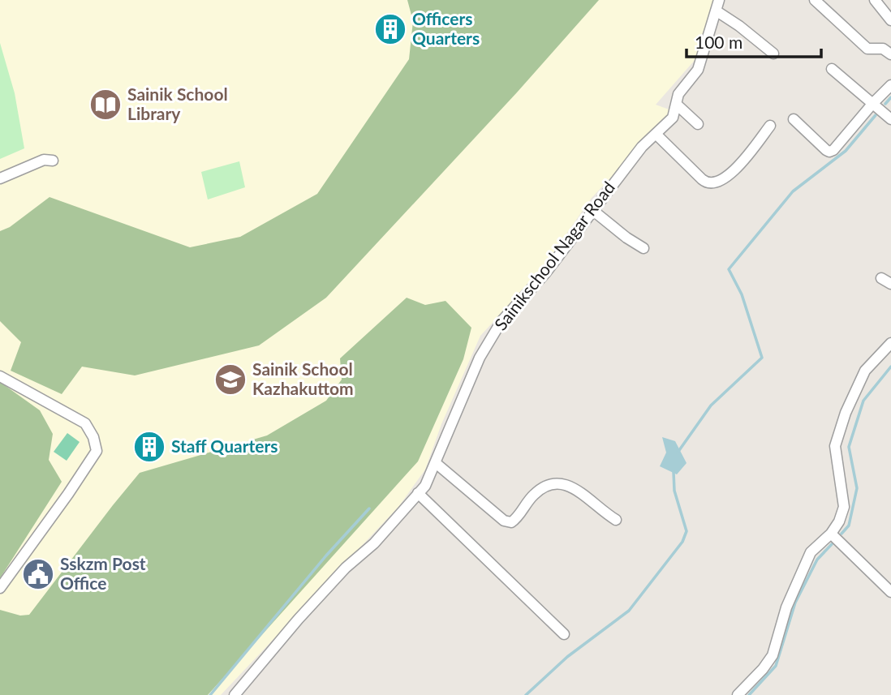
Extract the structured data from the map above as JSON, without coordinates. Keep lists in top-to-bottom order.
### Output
{
  "streets": {
    "street": ["Sainikschool Nagar Road"]
  },
  "places": {
    "building": ["Officers Quarters", "Staff Quarters"],
    "library": ["Sainik School Library"],
    "school or university": ["Sainik School Kazhakuttom"],
    "public building": ["Sskzm Post Office"]
  },
  "scale_bar": "100 m"
}
